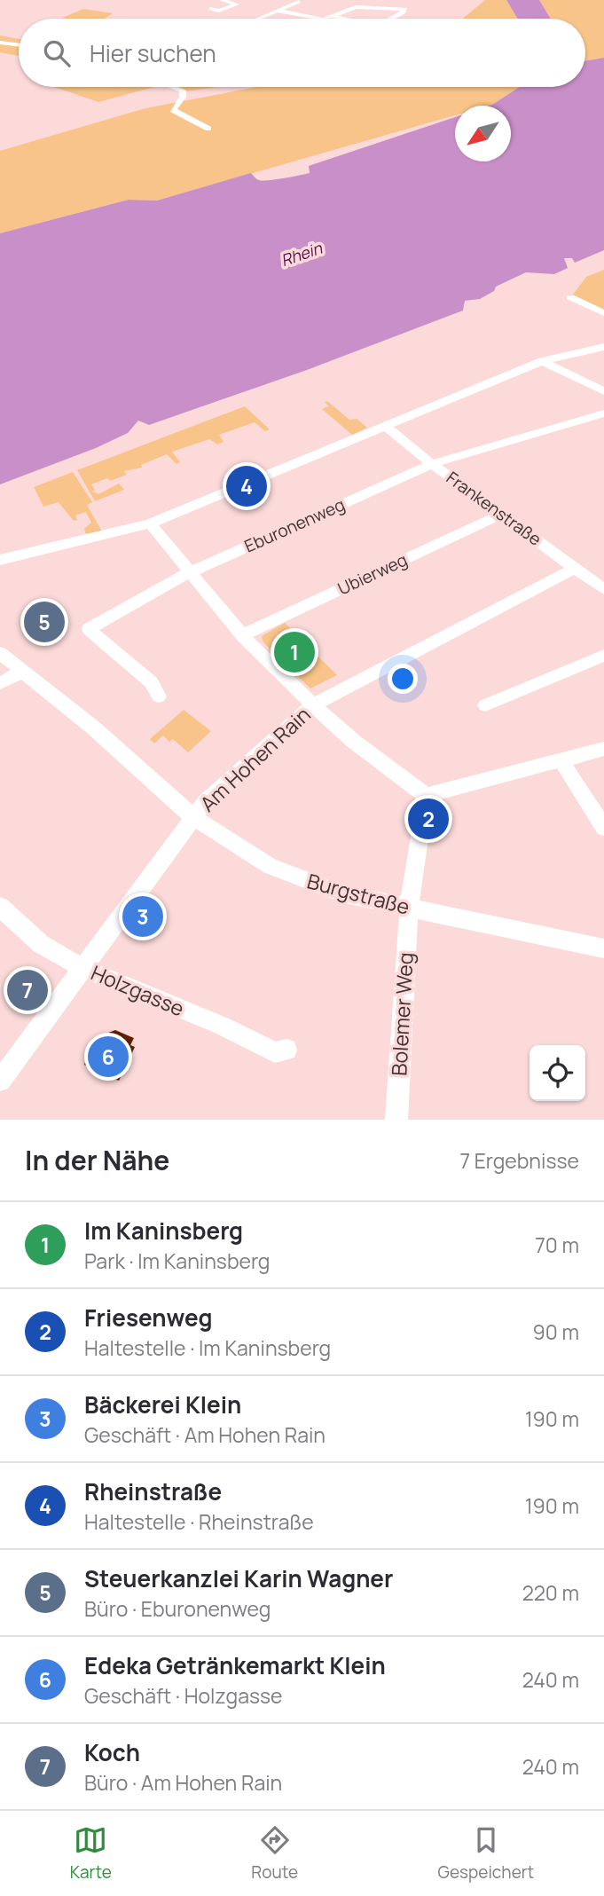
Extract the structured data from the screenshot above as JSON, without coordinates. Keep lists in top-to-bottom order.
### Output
{
  "streets": {
    "street": [
      "Frankenstraße",
      "Eburonenweg",
      "Ubierweg",
      "Am Hohen Rain",
      "Burgstraße",
      "Holzgasse",
      "Bolemer Weg"
    ]
  },
  "crossings": [
    ["Frankenstraße", "Eburonenweg"],
    ["Frankenstraße", "Ubierweg"],
    ["Frankenstraße", "Am Hohen Rain"],
    ["Am Hohen Rain", "Burgstraße"],
    ["Am Hohen Rain", "Holzgasse"],
    ["Burgstraße", "Bolemer Weg"]
  ],
  "water": ["Rhein"],
  "north": "bottom left",
  "page": {
    "search": "Hier suchen",
    "pins": [
      "4",
      "5",
      "1",
      "2",
      "3",
      "7",
      "6"
    ],
    "heading": ["In der Nähe", "7 Ergebnisse"],
    "list": [
      {
        "mark": "1",
        "name": "Im Kaninsberg",
        "note": "Park · Im Kaninsberg",
        "value": "70 m"
      },
      {
        "mark": "2",
        "name": "Friesenweg",
        "note": "Haltestelle · Im Kaninsberg",
        "value": "90 m"
      },
      {
        "mark": "3",
        "name": "Bäckerei Klein",
        "note": "Geschäft · Am Hohen Rain",
        "value": "190 m"
      },
      {
        "mark": "4",
        "name": "Rheinstraße",
        "note": "Haltestelle · Rheinstraße",
        "value": "190 m"
      },
      {
        "mark": "5",
        "name": "Steuerkanzlei Karin Wagner",
        "note": "Büro · Eburonenweg",
        "value": "220 m"
      },
      {
        "mark": "6",
        "name": "Edeka Getränkemarkt Klein",
        "note": "Geschäft · Holzgasse",
        "value": "240 m"
      },
      {
        "mark": "7",
        "name": "Koch",
        "note": "Büro · Am Hohen Rain",
        "value": "240 m"
      }
    ],
    "nav": ["Karte", "Route", "Gespeichert"]
  }
}
